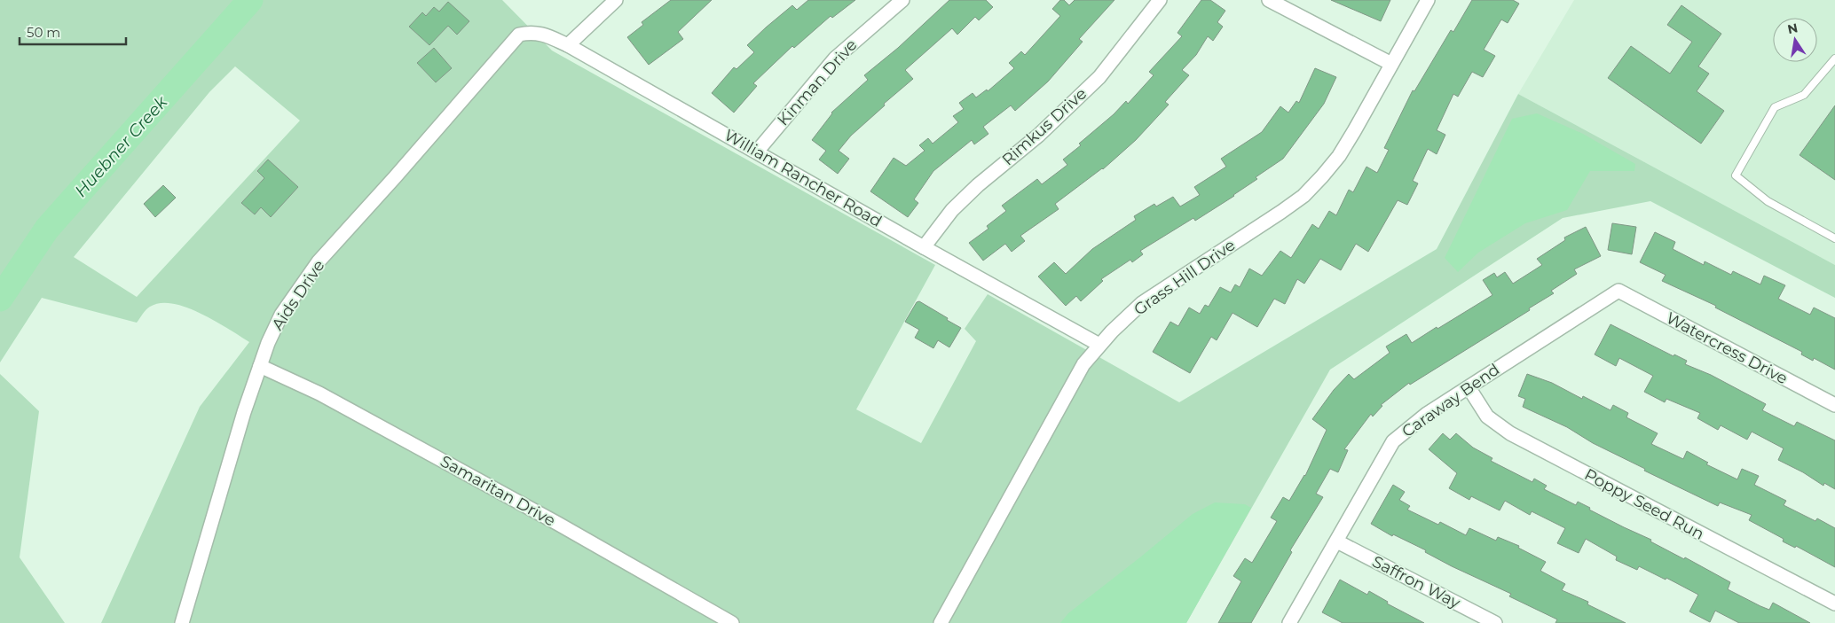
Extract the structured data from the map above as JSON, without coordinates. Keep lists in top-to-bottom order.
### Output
{
  "streets": {
    "street": [
      "Kinman Drive",
      "Rimkus Drive",
      "William Rancher Road",
      "Grass Hill Drive",
      "Aids Drive",
      "Watercress Drive",
      "Caraway Bend",
      "Samaritan Drive",
      "Poppy Seed Run",
      "Saffron Way"
    ]
  },
  "crossings": [
    ["Kinman Drive", "William Rancher Road"],
    ["Rimkus Drive", "William Rancher Road"],
    ["William Rancher Road", "Grass Hill Drive"],
    ["William Rancher Road", "Aids Drive"],
    ["Aids Drive", "Samaritan Drive"],
    ["Watercress Drive", "Caraway Bend"],
    ["Caraway Bend", "Poppy Seed Run"],
    ["Caraway Bend", "Saffron Way"]
  ],
  "water": ["Huebner Creek"],
  "scale_bar": "50 m",
  "north": "top"
}
